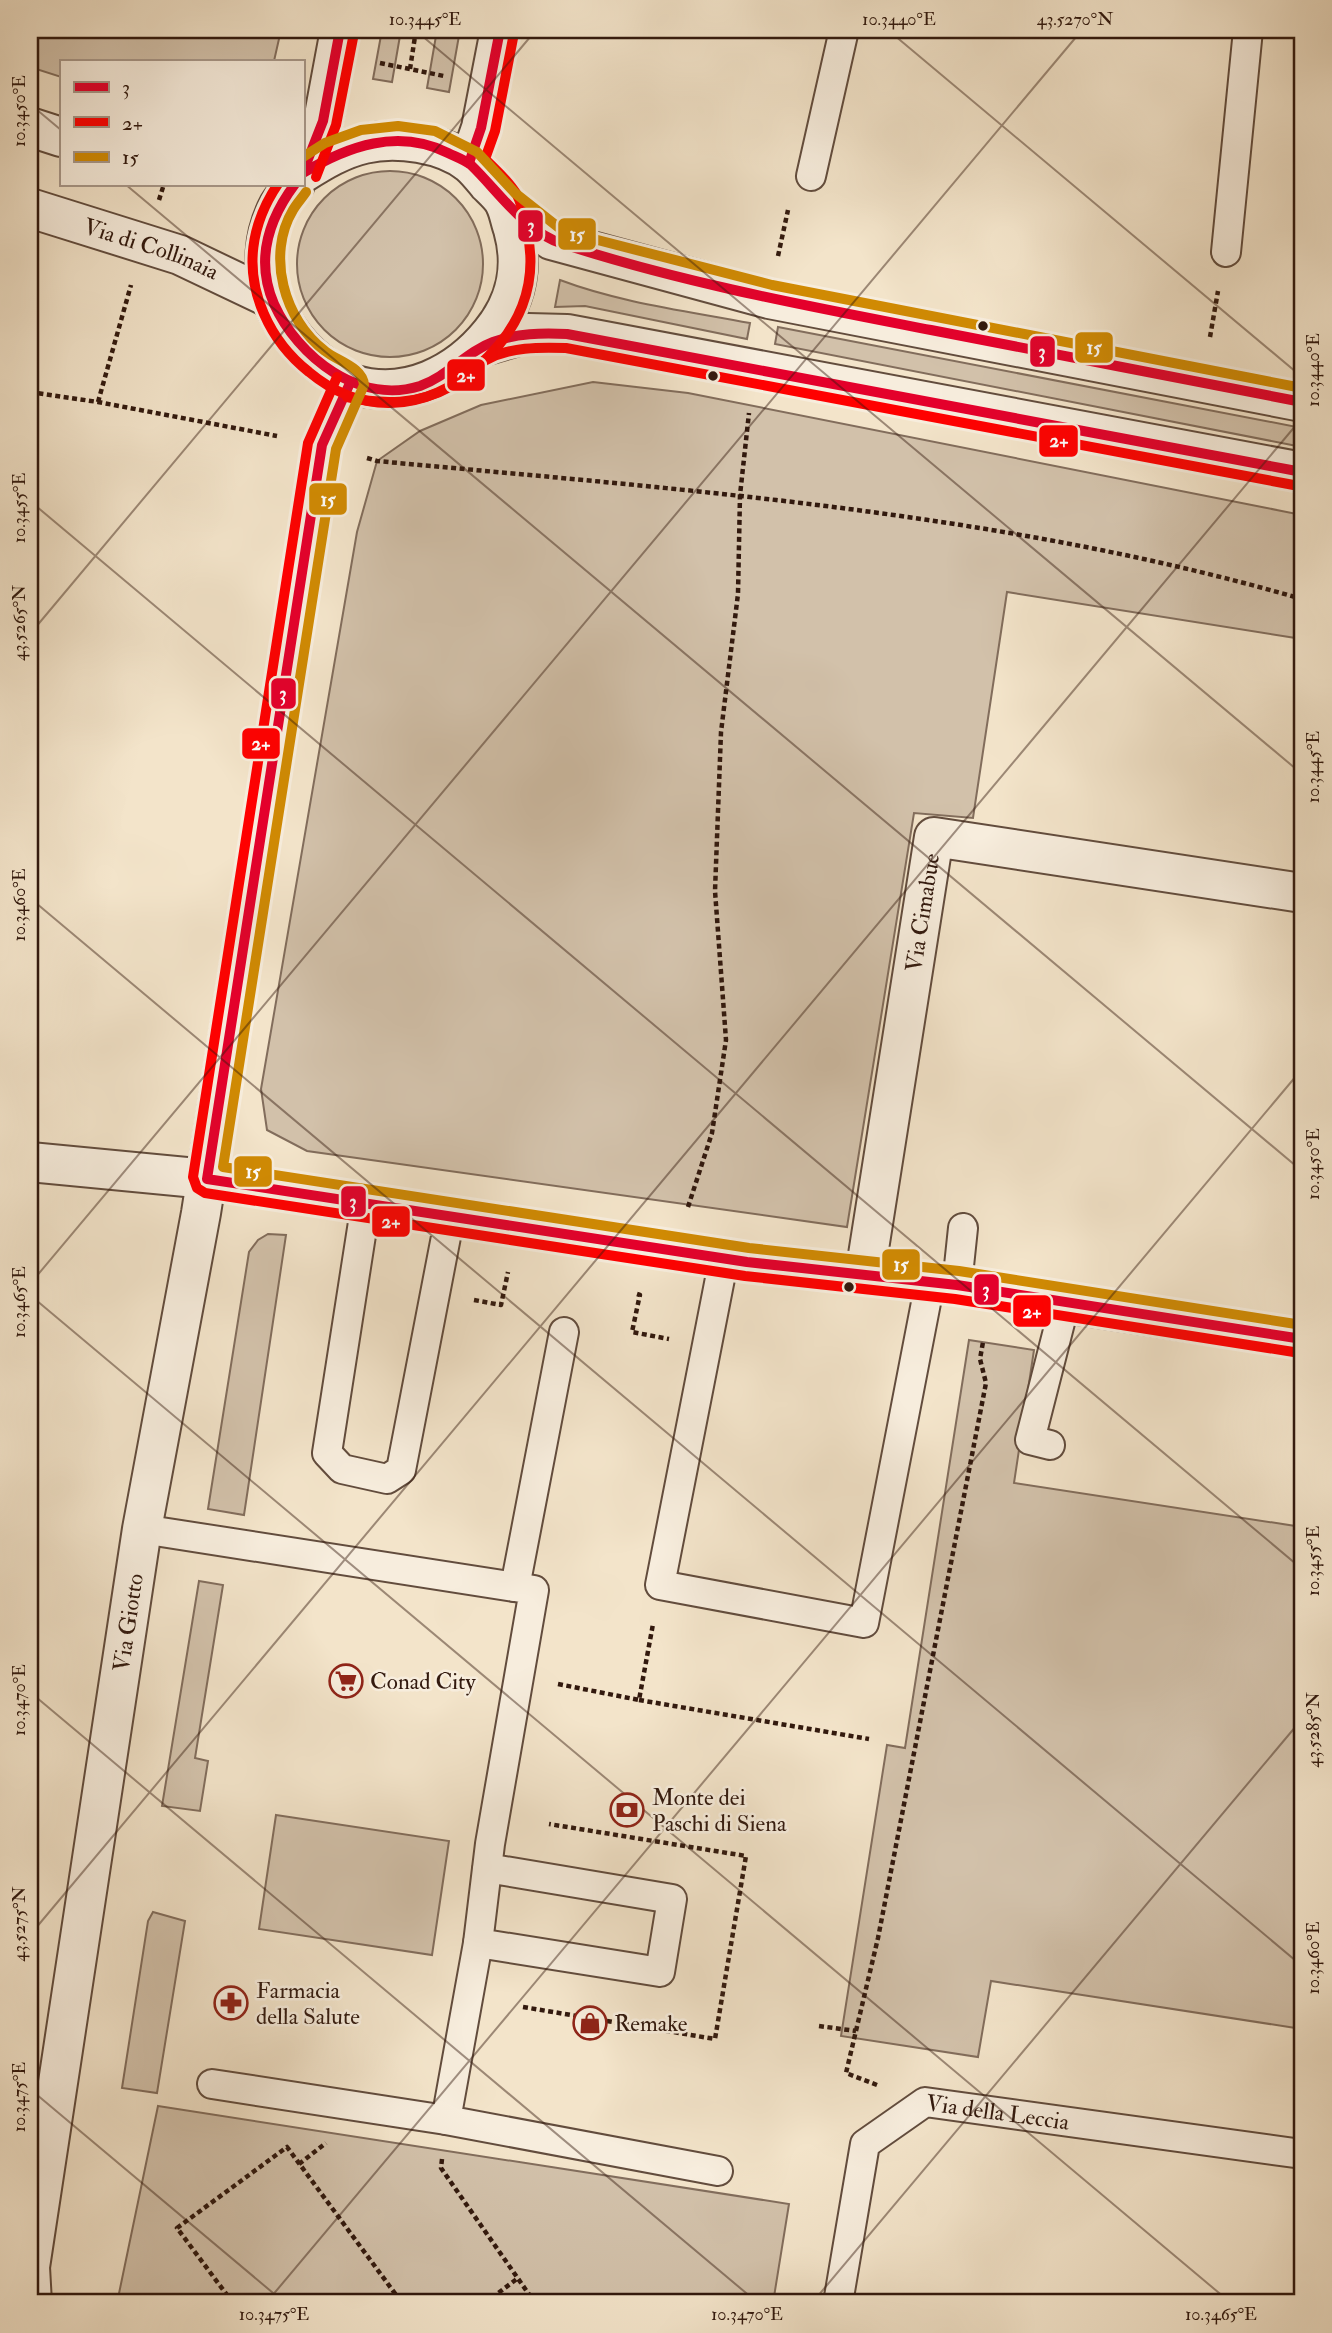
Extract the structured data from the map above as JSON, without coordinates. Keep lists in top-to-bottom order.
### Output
{
  "streets": {
    "street": ["Via di Collinaia", "Via Cimabue", "Via Giotto"],
    "lane": ["Via della Leccia"]
  },
  "places": {
    "supermarket": ["Conad City"],
    "bank": ["Monte dei Paschi di Siena"],
    "pharmacy": ["Farmacia della Salute"],
    "shop": ["Remake"]
  },
  "lines": ["transit line 3", "transit line 2+", "transit line 15"],
  "legend": ["3", "2+", "15"],
  "coordinates": [
    "10.3445°E",
    "10.3440°E",
    "43.5270°N",
    "10.3450°E",
    "10.3455°E",
    "43.5265°N",
    "10.3460°E",
    "10.3465°E",
    "10.3470°E",
    "43.5285°N",
    "43.5275°N",
    "10.3475°E"
  ]
}
